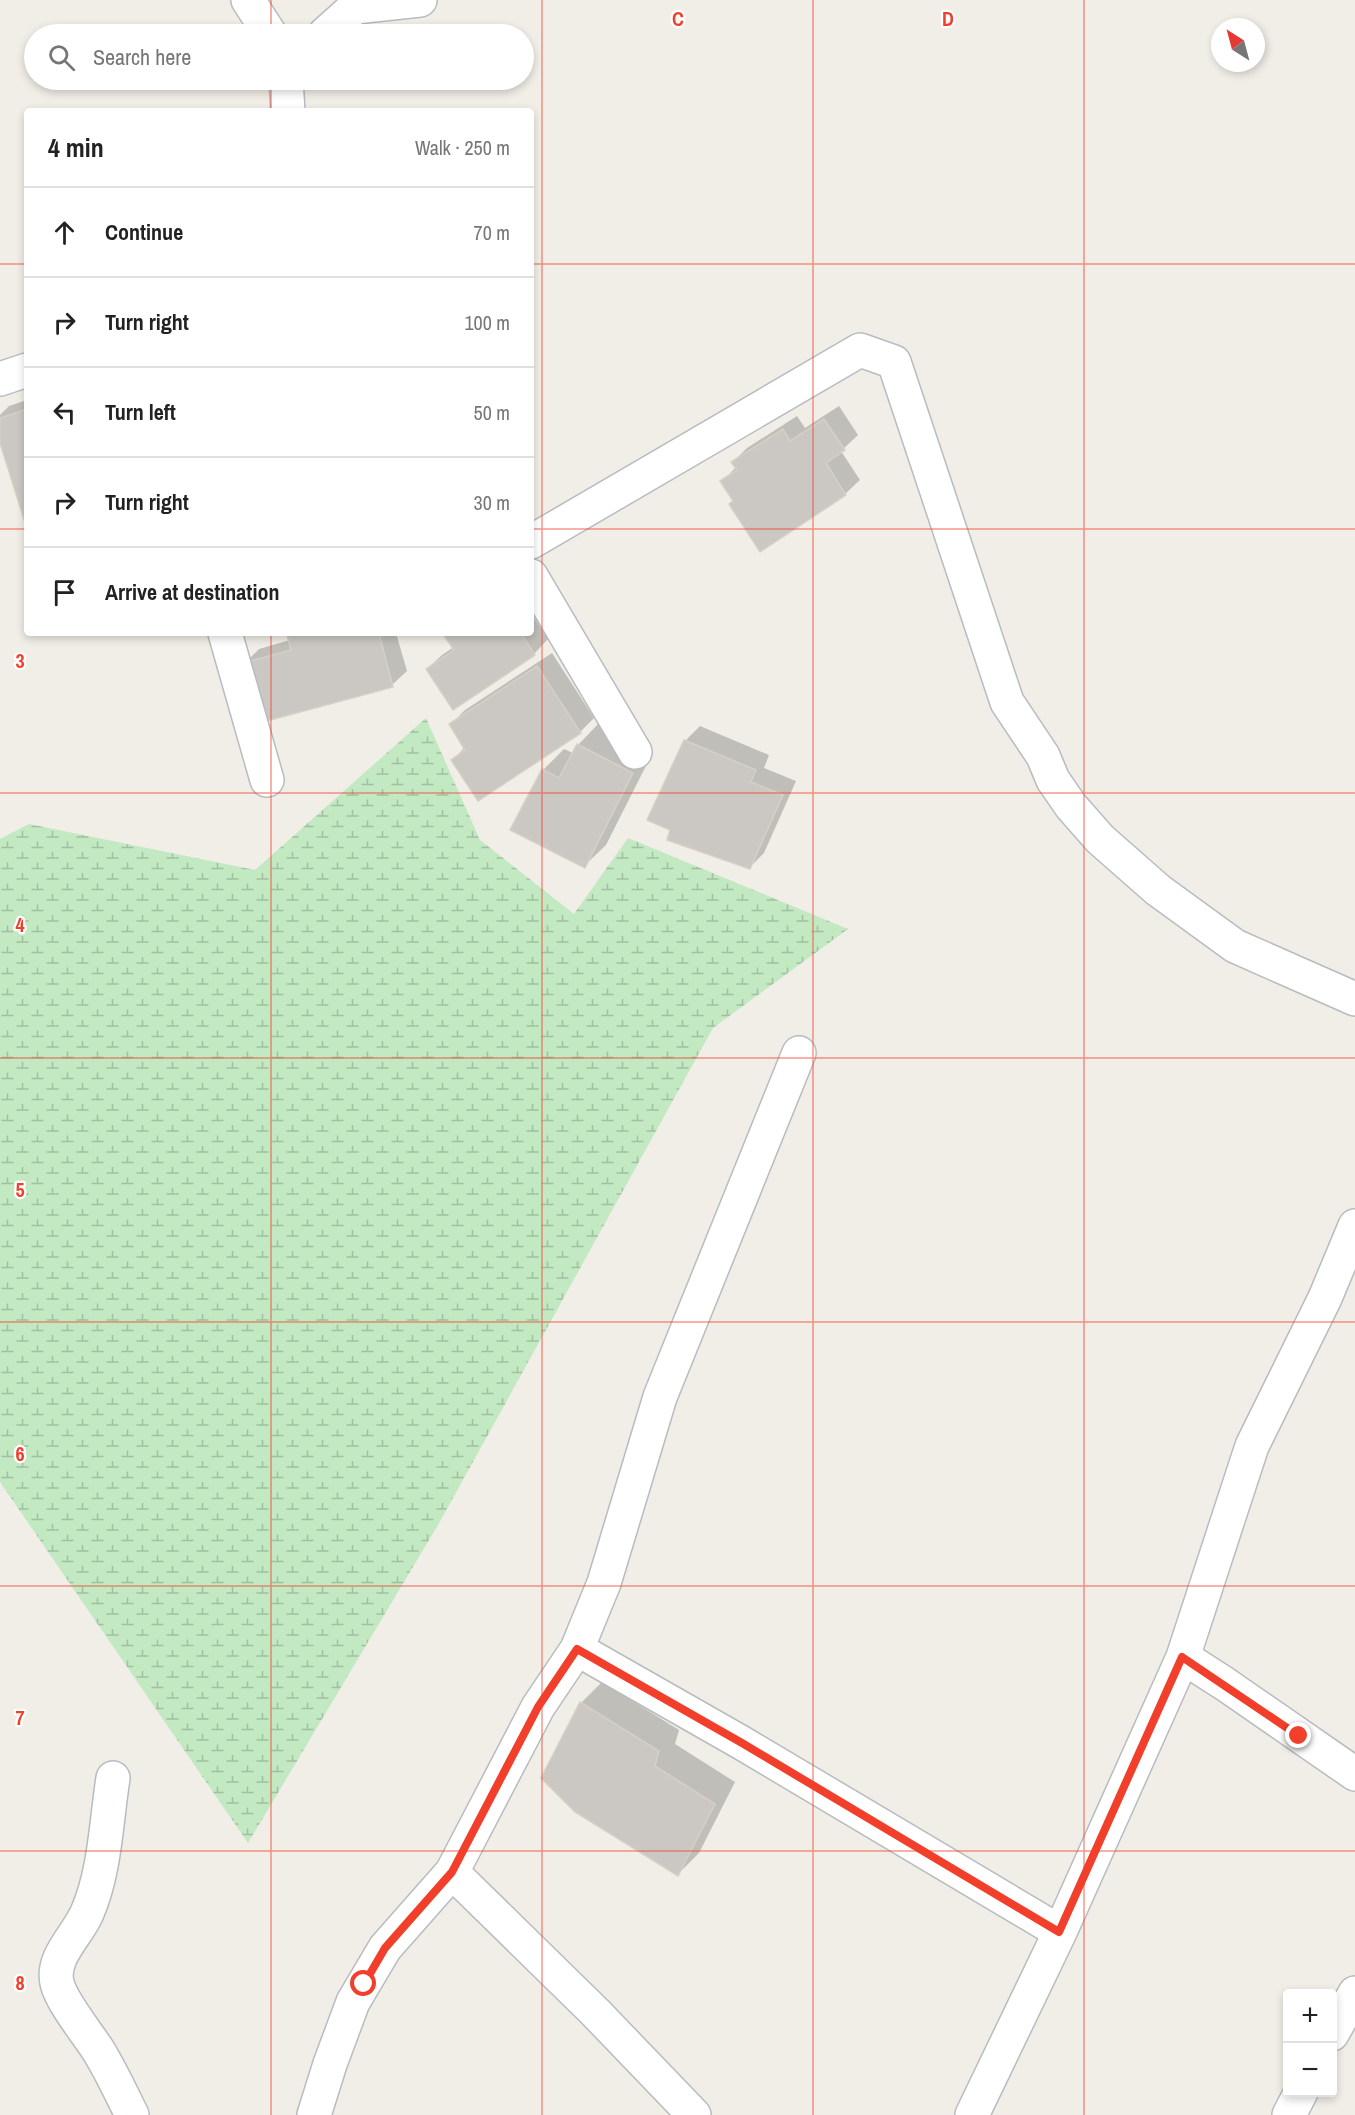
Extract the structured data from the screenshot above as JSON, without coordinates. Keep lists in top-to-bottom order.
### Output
{
  "north": "top left",
  "page": {
    "search": "Search here",
    "heading": ["4 min", "Walk · 250 m"],
    "list": [
      ["Continue", "70 m"],
      ["Turn right", "100 m"],
      ["Turn left", "50 m"],
      ["Turn right", "30 m"],
      "Arrive at destination"
    ],
    "map_buttons": ["+", "−"]
  },
  "grid": {
    "columns": ["C", "D"],
    "rows": [
      "3",
      "4",
      "5",
      "6",
      "7",
      "8"
    ]
  }
}
